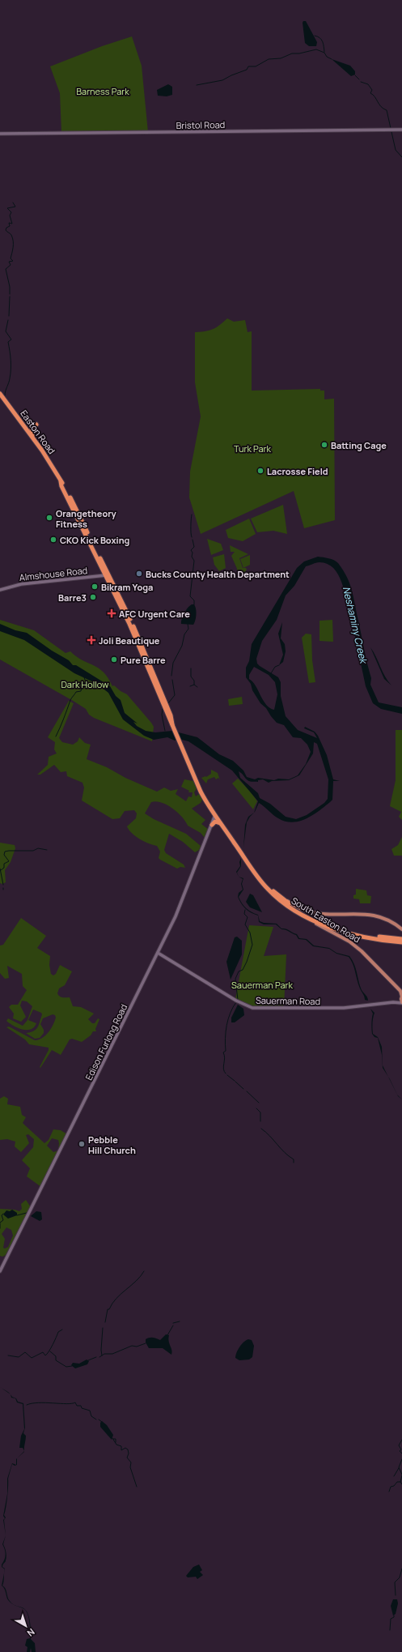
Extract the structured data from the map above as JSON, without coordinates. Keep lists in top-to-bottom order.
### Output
{
  "streets": {
    "highway": ["Easton Road", "South Easton Road"],
    "main road": [
      "Bristol Road",
      "Almshouse Road",
      "Sauerman Road",
      "Edison Furlong Road"
    ]
  },
  "crossings": [
    ["Easton Road", "Almshouse Road"],
    ["Easton Road", "South Easton Road"],
    ["Almshouse Road", "South Easton Road"],
    ["South Easton Road", "Edison Furlong Road"],
    ["Sauerman Road", "Edison Furlong Road"]
  ],
  "water": ["Neshaminy Creek"],
  "parks": [
    "Barness Park",
    "Turk Park",
    "Dark Hollow",
    "Sauerman Park"
  ],
  "places": {
    "other": [
      "Batting Cage",
      "Lacrosse Field",
      "Orangetheory Fitness",
      "CKO Kick Boxing",
      "Bucks County Health Department",
      "Bikram Yoga",
      "Barre3",
      "Pure Barre",
      "Pebble Hill Church"
    ],
    "health": ["AFC Urgent Care", "Joli Beautique"]
  },
  "north": "bottom right"
}
